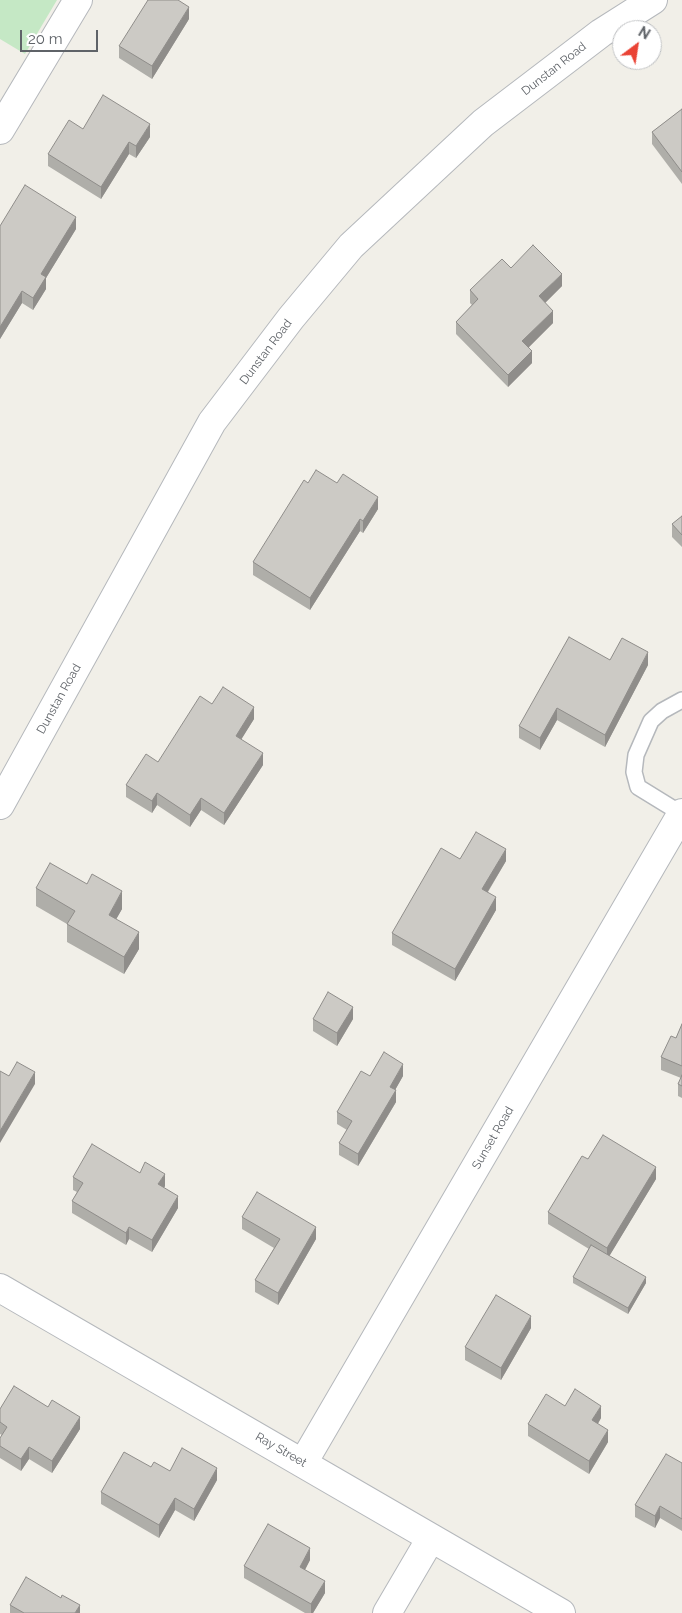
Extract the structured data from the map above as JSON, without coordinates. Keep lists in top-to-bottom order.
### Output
{
  "streets": {
    "street": ["Dunstan Road", "Sunset Road", "Ray Street"]
  },
  "crossings": [
    ["Sunset Road", "Ray Street"]
  ],
  "scale_bar": "20 m",
  "north": "top right"
}
